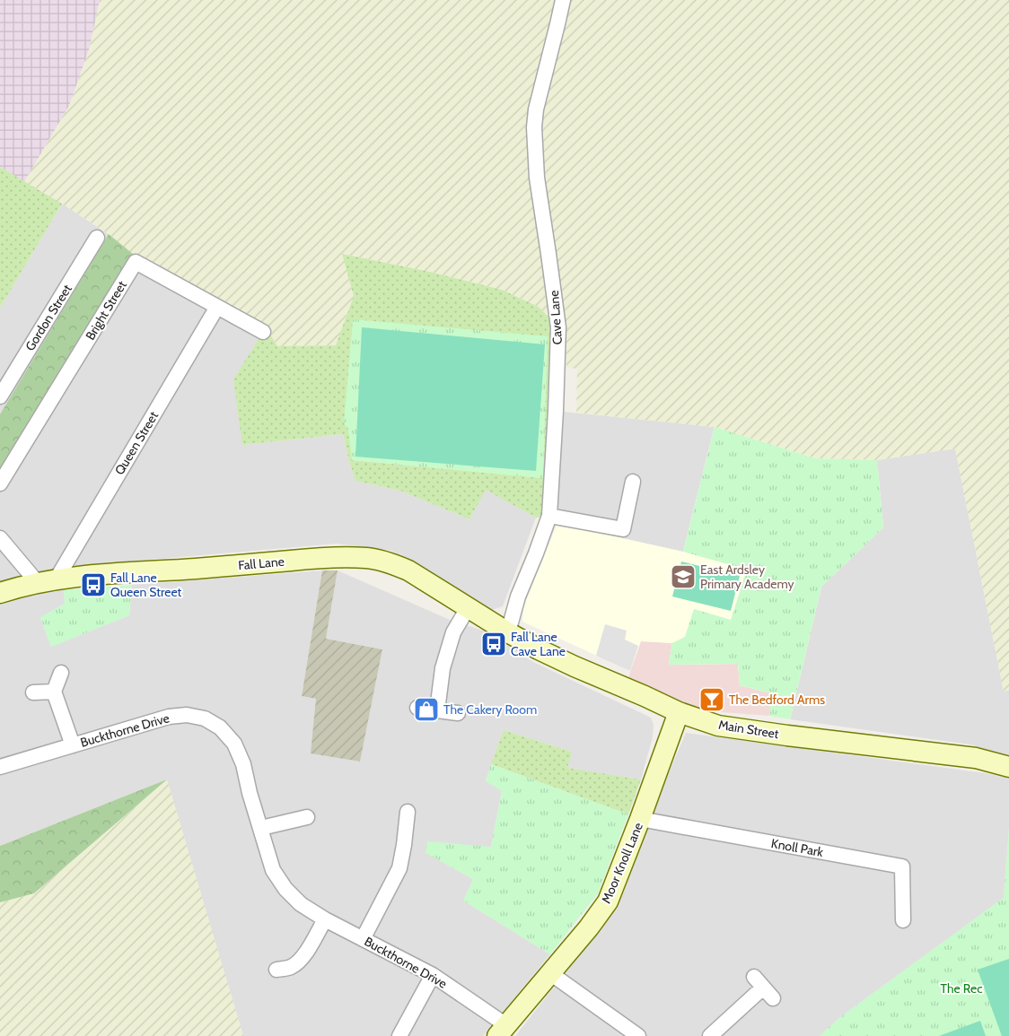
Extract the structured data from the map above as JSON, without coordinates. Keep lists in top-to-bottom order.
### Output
{
  "streets": {
    "street": [
      "Bright Street",
      "Gordon Street",
      "Cave Lane",
      "Queen Street",
      "Fall Lane",
      "Main Street",
      "Buckthorne Drive",
      "Knoll Park",
      "Moor Knoll Lane"
    ]
  },
  "crossings": [
    ["Bright Street", "Queen Street"],
    ["Cave Lane", "Fall Lane"],
    ["Cave Lane", "Main Street"],
    ["Queen Street", "Fall Lane"],
    ["Fall Lane", "Main Street"],
    ["Main Street", "Moor Knoll Lane"],
    ["Buckthorne Drive", "Moor Knoll Lane"],
    ["Knoll Park", "Moor Knoll Lane"]
  ],
  "parks": ["The Rec"],
  "places": {
    "school or university": ["East Ardsley Primary Academy"],
    "bus stop": ["Fall Lane Queen Street", "Fall Lane Cave Lane"],
    "bar": ["The Bedford Arms"],
    "shop": ["The Cakery Room"]
  }
}
